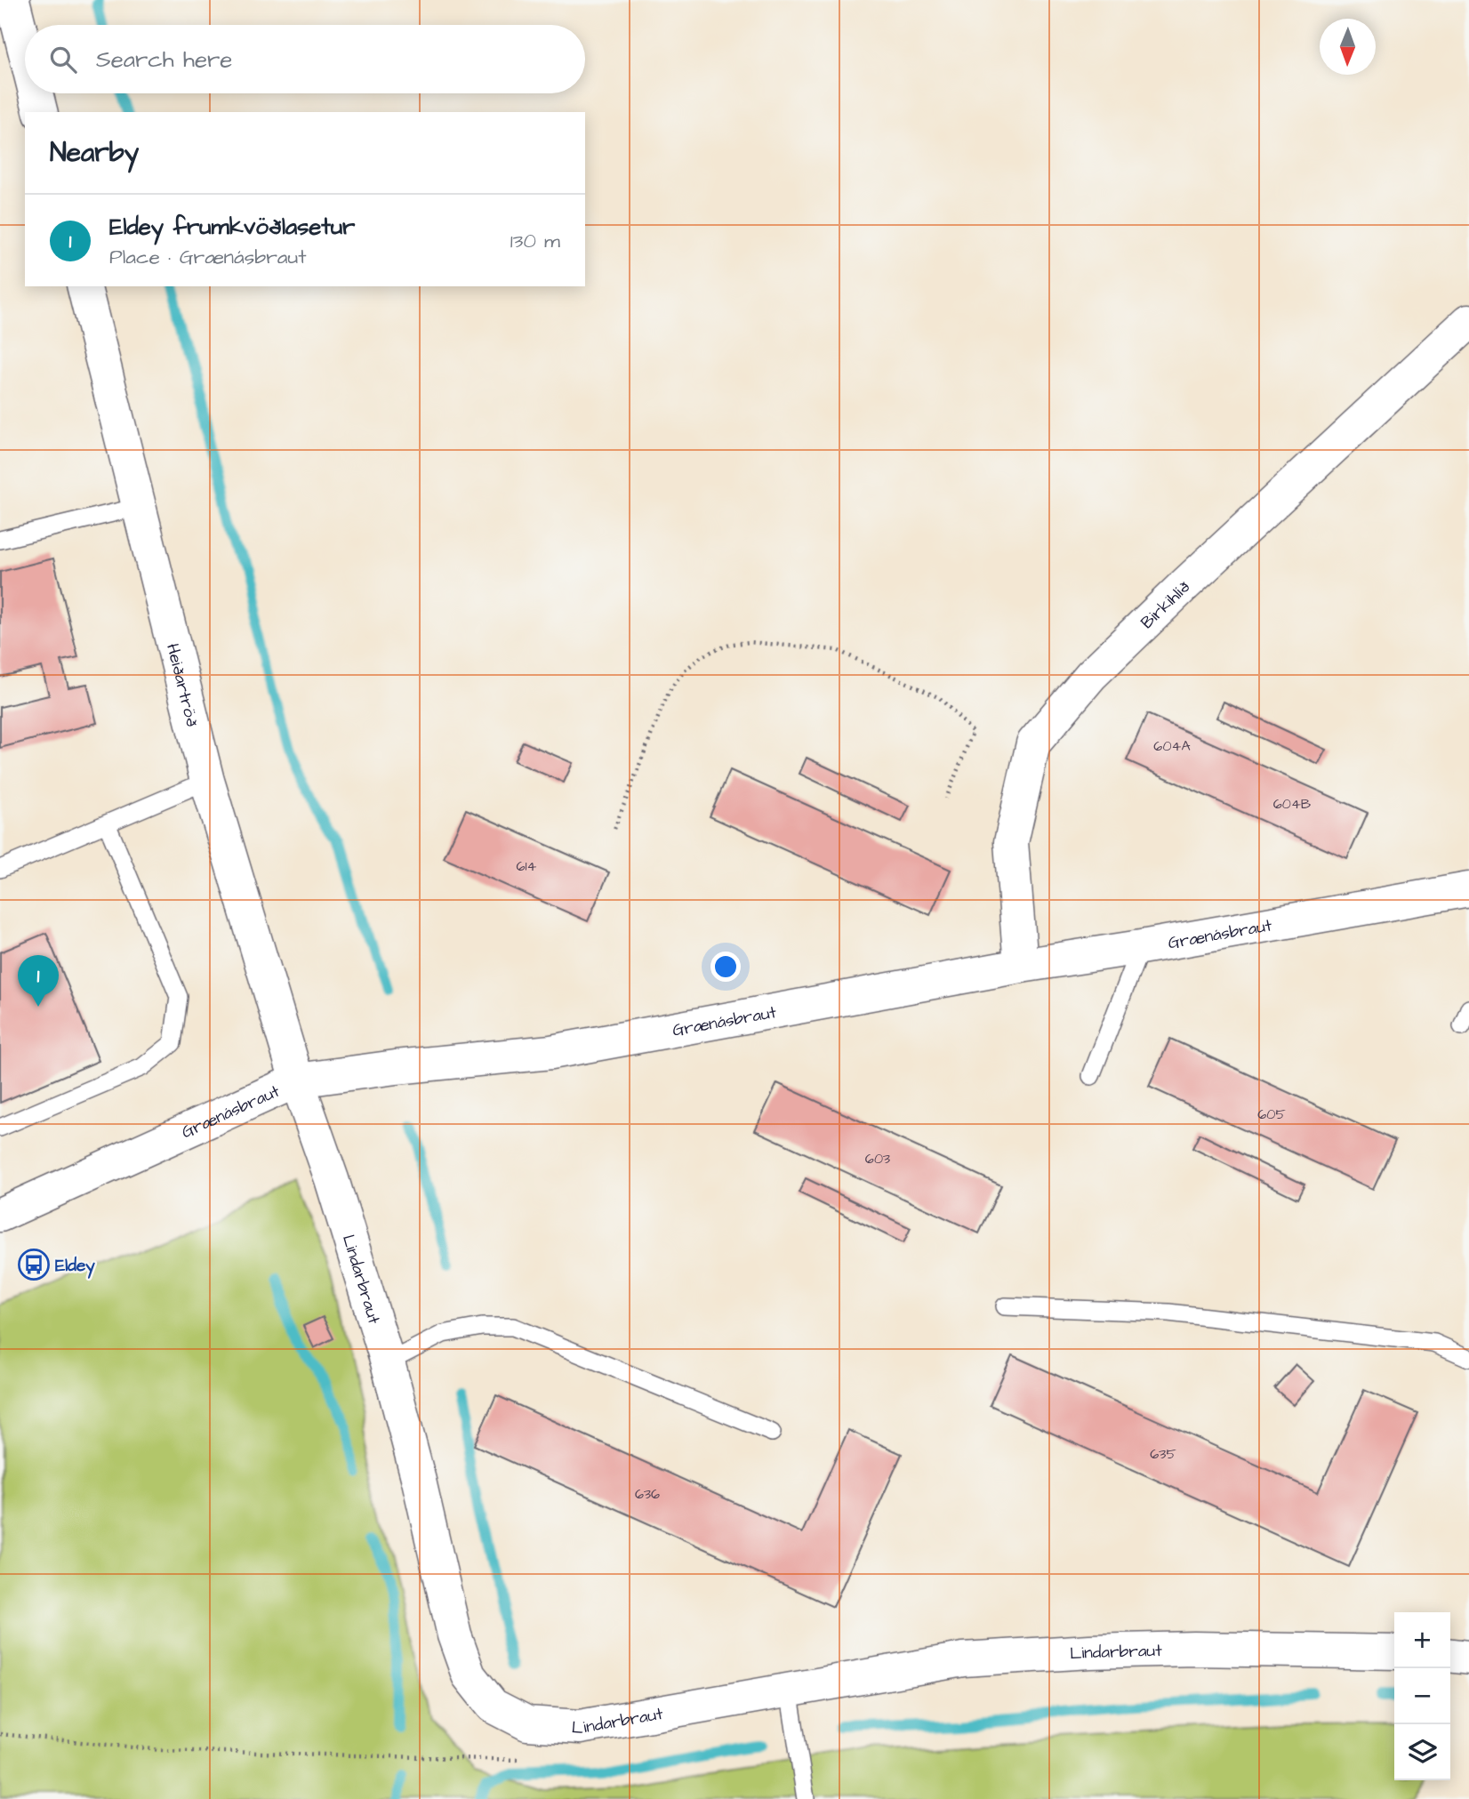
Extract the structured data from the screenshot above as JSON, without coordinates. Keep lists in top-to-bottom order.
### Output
{
  "streets": {
    "street": [
      "Birkihlíð",
      "Heiðartröð",
      "Grænásbraut",
      "Lindarbraut"
    ]
  },
  "crossings": [
    ["Birkihlíð", "Grænásbraut"],
    ["Heiðartröð", "Grænásbraut"],
    ["Heiðartröð", "Lindarbraut"],
    ["Grænásbraut", "Lindarbraut"]
  ],
  "places": {
    "bus stop": ["Eldey"]
  },
  "house_numbers": [
    "604A",
    "604B",
    "614",
    "605",
    "603",
    "635",
    "636"
  ],
  "north": "bottom",
  "page": {
    "search": "Search here",
    "heading": "Nearby",
    "list": [
      {
        "mark": "1",
        "name": "Eldey frumkvöðlasetur",
        "note": "Place · Grænásbraut",
        "value": "130 m"
      }
    ],
    "pins": "1",
    "map_buttons": ["+", "−"]
  }
}
